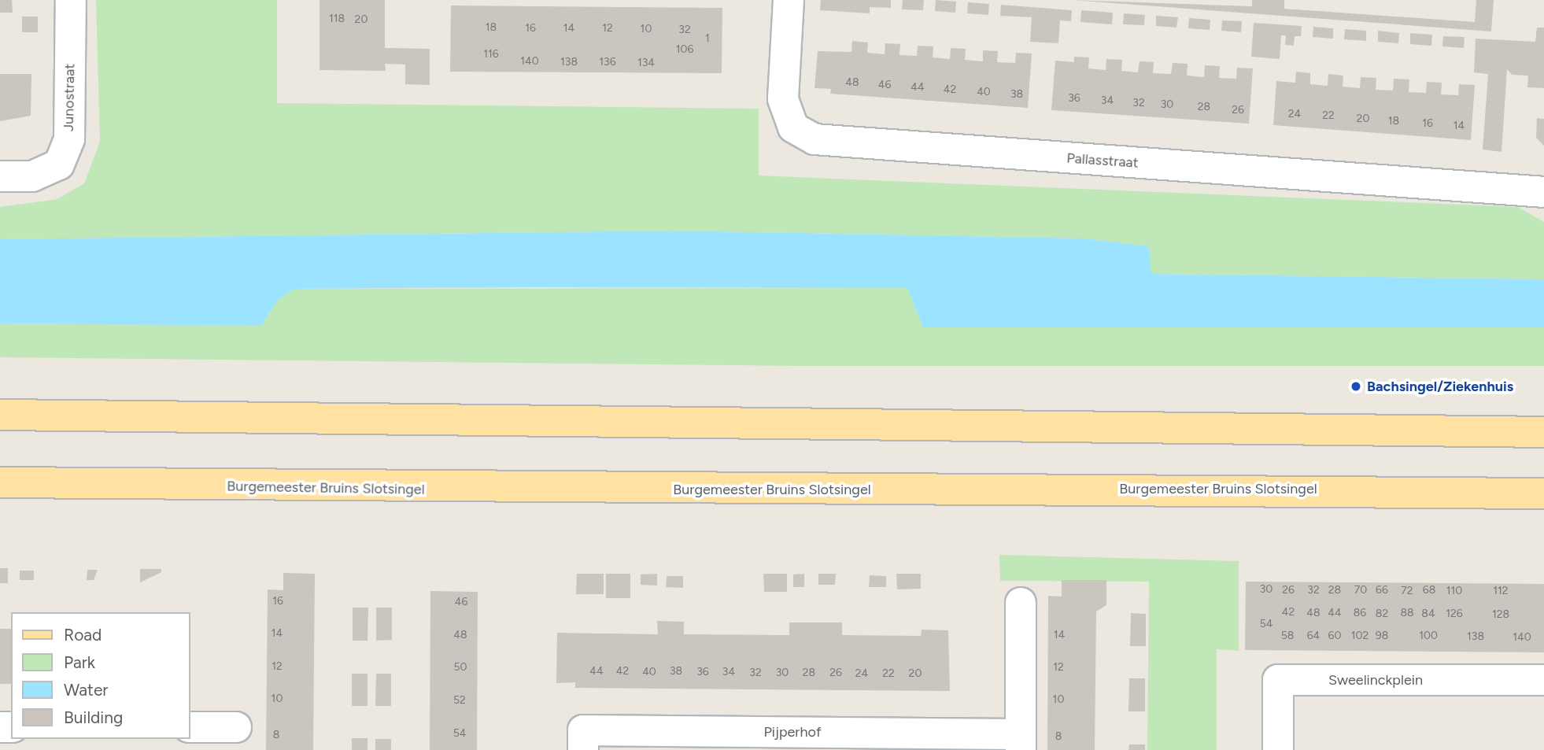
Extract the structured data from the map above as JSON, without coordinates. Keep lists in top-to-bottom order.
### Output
{
  "streets": {
    "main road": ["Burgemeester Bruins Slotsingel"],
    "street": [
      "Junostraat",
      "Pallasstraat",
      "Sweelinckplein",
      "Pijperhof"
    ]
  },
  "places": ["Bachsingel/Ziekenhuis"],
  "house_numbers": [
    "118",
    "20",
    "18",
    "16",
    "14",
    "12",
    "10",
    "32",
    "1",
    "106",
    "116",
    "140",
    "138",
    "136",
    "134",
    "48",
    "46",
    "44",
    "42",
    "40",
    "38",
    "36",
    "34",
    "32",
    "30",
    "28",
    "26",
    "24",
    "22",
    "20",
    "18",
    "16",
    "14",
    "30",
    "26",
    "32",
    "28",
    "70",
    "66",
    "68",
    "72",
    "110",
    "112",
    "16",
    "46",
    "42",
    "48",
    "44",
    "86",
    "88",
    "82",
    "84",
    "126",
    "128",
    "54",
    "14",
    "48",
    "14",
    "58",
    "64",
    "60",
    "102",
    "98",
    "100",
    "138",
    "140",
    "12",
    "50",
    "12",
    "44",
    "42",
    "38",
    "40",
    "36",
    "34",
    "32",
    "30",
    "28",
    "26",
    "24",
    "22",
    "20",
    "10",
    "10",
    "52",
    "54",
    "8",
    "8"
  ],
  "legend": [
    "Road",
    "Park",
    "Water",
    "Building"
  ]
}
